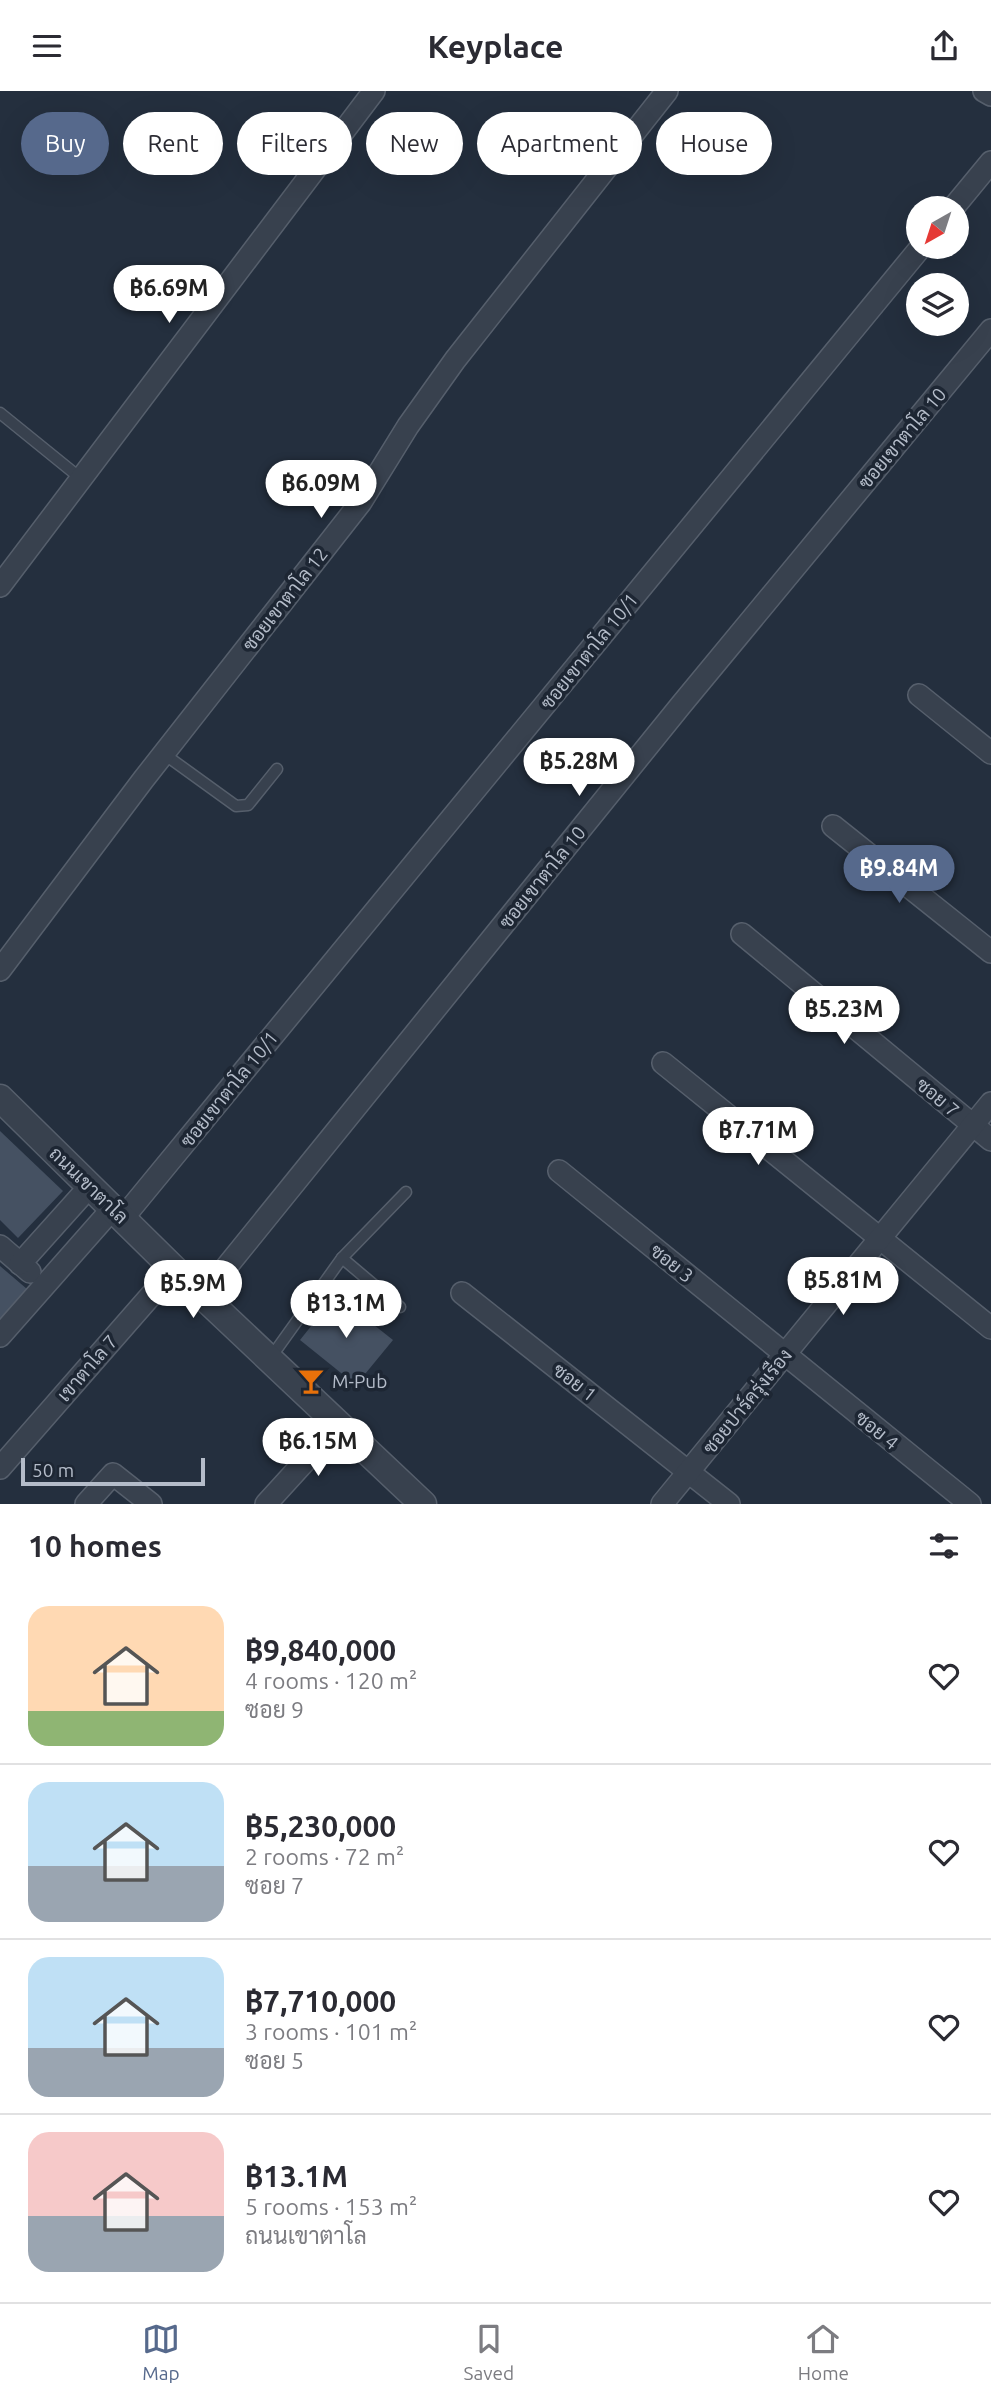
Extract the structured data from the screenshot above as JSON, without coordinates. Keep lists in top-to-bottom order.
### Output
{
  "streets": {
    "street": [
      "ซอยเขาตาโล 10",
      "ซอยเขาตาโล 12",
      "ซอยเขาตาโล 10/1",
      "ซอย 7",
      "ถนนเขาตาโล",
      "ซอย 3",
      "เขาตาโล 7",
      "ซอย 1",
      "ซอยปาร์ครุ่งเรือง",
      "ซอย 4"
    ]
  },
  "crossings": [
    ["ซอยเขาตาโล 10", "ถนนเขาตาโล"],
    ["ซอยเขาตาโล 10/1", "ถนนเขาตาโล"],
    ["ซอย 7", "ซอยปาร์ครุ่งเรือง"],
    ["ถนนเขาตาโล", "เขาตาโล 7"],
    ["ซอย 3", "ซอยปาร์ครุ่งเรือง"],
    ["ซอย 3", "ซอย 4"],
    ["ซอย 1", "ซอยปาร์ครุ่งเรือง"],
    ["ซอยปาร์ครุ่งเรือง", "ซอย 4"]
  ],
  "places": {
    "bar": ["M-Pub"]
  },
  "scale_bar": "50 m",
  "north": "bottom left",
  "page": {
    "header": "Keyplace",
    "chip": [
      "Buy",
      "Rent",
      "Filters",
      "New",
      "Apartment",
      "House"
    ],
    "price": [
      "฿6.69M",
      "฿6.09M",
      "฿5.28M",
      "฿9.84M",
      "฿5.23M",
      "฿7.71M",
      "฿5.81M",
      "฿5.9M",
      "฿13.1M",
      "฿6.15M"
    ],
    "scale": "50 m",
    "heading": "10 homes",
    "list": [
      {
        "name": "฿9,840,000",
        "note": "4 rooms · 120 m² · ซอย 9"
      },
      {
        "name": "฿5,230,000",
        "note": "2 rooms · 72 m² · ซอย 7"
      },
      {
        "name": "฿7,710,000",
        "note": "3 rooms · 101 m² · ซอย 5"
      },
      {
        "name": "฿13.1M",
        "note": "5 rooms · 153 m² · ถนนเขาตาโล"
      }
    ],
    "tabs": ["Map", "Saved", "Home"]
  }
}
